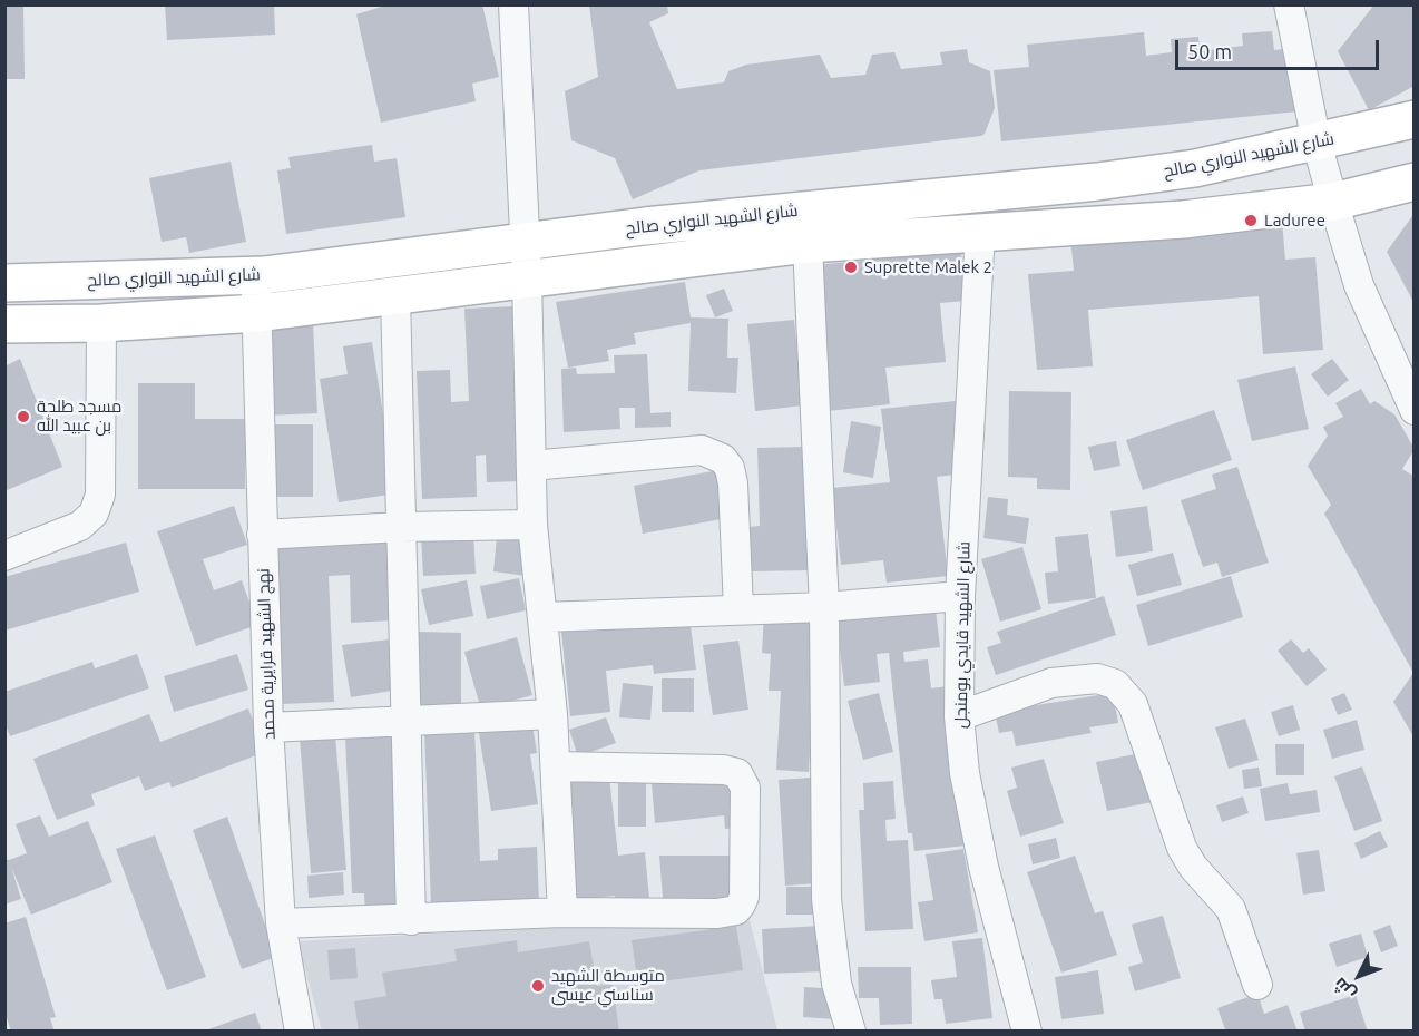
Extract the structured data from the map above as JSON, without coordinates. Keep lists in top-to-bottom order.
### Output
{
  "streets": {
    "street": ["شارع الشهيد النواري صالح", "شارع الشهيد قايدي بومنجل", "نهج الشهيد قرايرية محمد"]
  },
  "crossings": [
    ["شارع الشهيد النواري صالح", "شارع الشهيد قايدي بومنجل"],
    ["شارع الشهيد النواري صالح", "نهج الشهيد قرايرية محمد"]
  ],
  "places": [
    "Laduree",
    "Suprette Malek 2",
    "مسجد طلحة بن عبيد الله",
    "متوسطة الشهيد سناسني عيسى"
  ],
  "scale_bar": "50 m",
  "north": "bottom left"
}
